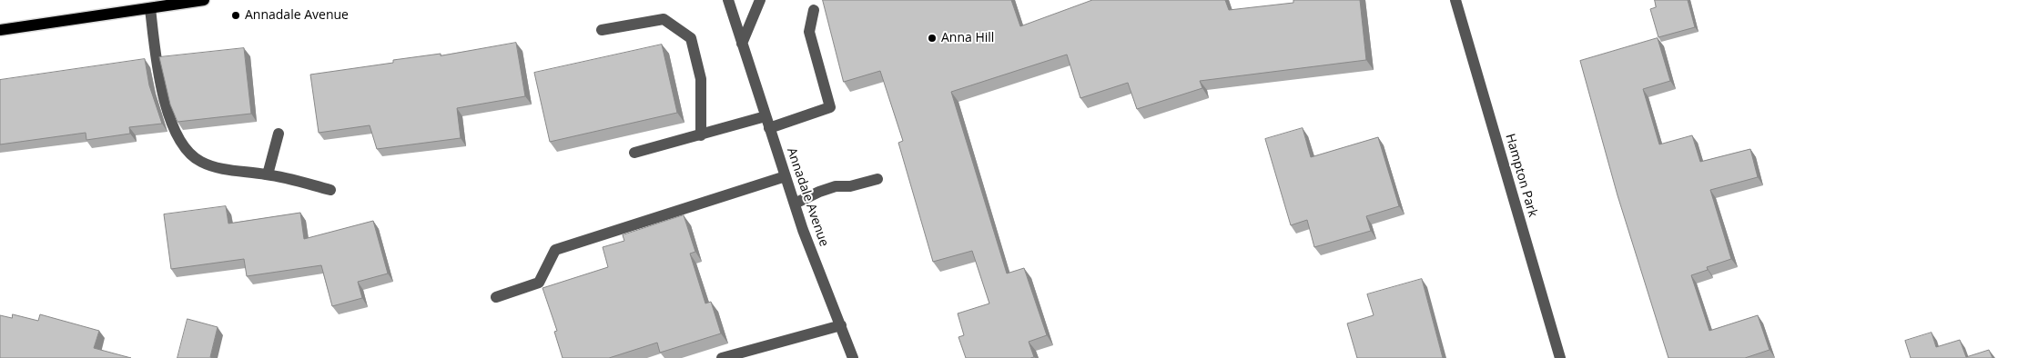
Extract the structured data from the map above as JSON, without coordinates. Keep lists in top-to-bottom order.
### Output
{
  "streets": {
    "street": ["Hampton Park", "Annadale Avenue"]
  },
  "places": ["Annadale Avenue", "Anna Hill"]
}
